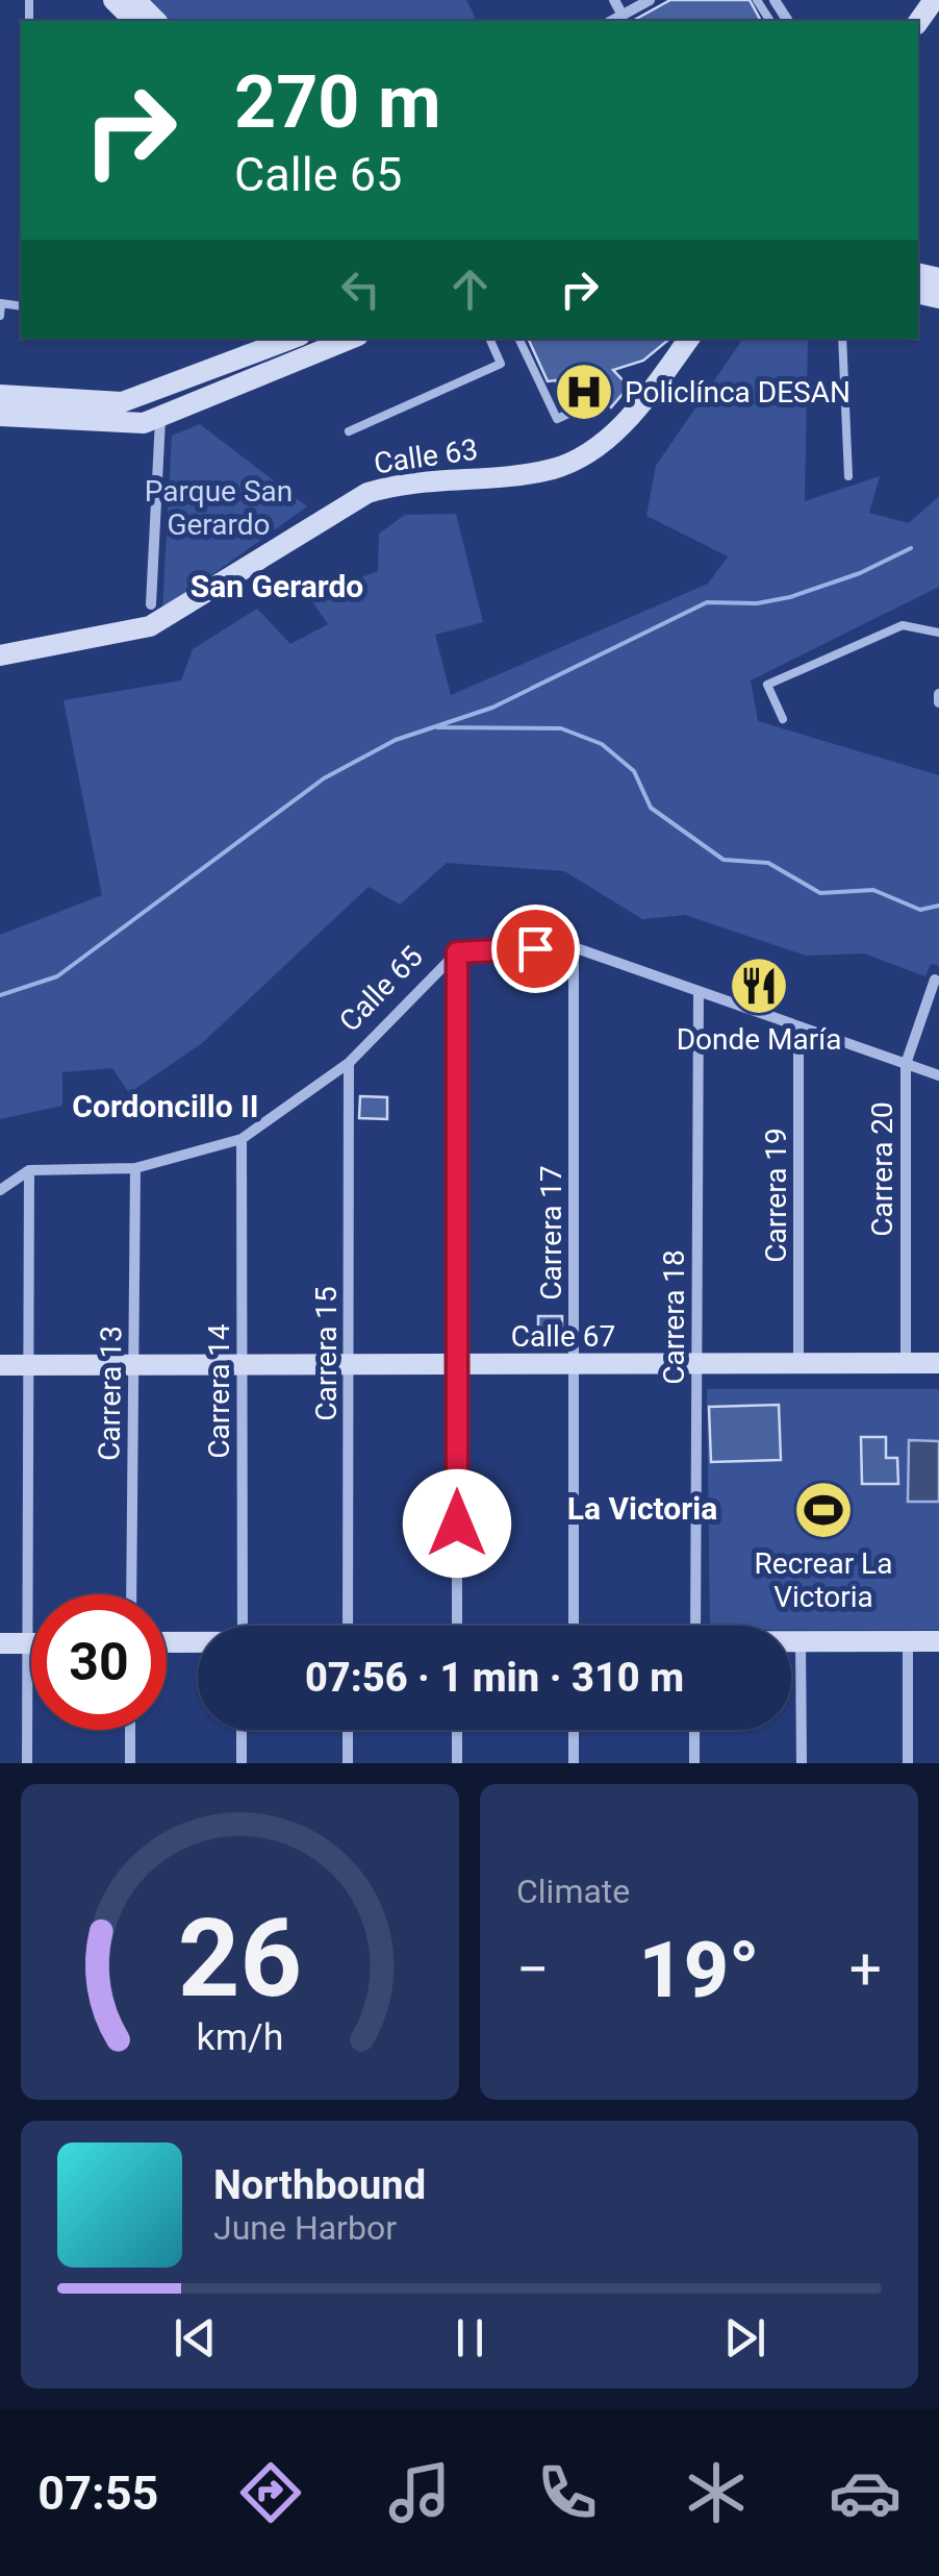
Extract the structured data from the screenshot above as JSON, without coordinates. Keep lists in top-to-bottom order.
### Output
{
  "streets": {
    "street": [
      "Calle 63",
      "Calle 65",
      "Carrera 20",
      "Carrera 19",
      "Carrera 17",
      "Carrera 18",
      "Calle 67",
      "Carrera 15",
      "Carrera 14",
      "Carrera 13"
    ]
  },
  "crossings": [
    ["Calle 65", "Carrera 20"],
    ["Calle 65", "Carrera 19"],
    ["Calle 65", "Carrera 17"],
    ["Calle 65", "Carrera 18"],
    ["Calle 65", "Carrera 15"],
    ["Calle 65", "Carrera 14"],
    ["Calle 65", "Carrera 13"],
    ["Carrera 20", "Calle 67"],
    ["Carrera 19", "Calle 67"],
    ["Carrera 17", "Calle 67"],
    ["Carrera 18", "Calle 67"],
    ["Calle 67", "Carrera 15"],
    ["Calle 67", "Carrera 14"],
    ["Calle 67", "Carrera 13"]
  ],
  "districts": ["San Gerardo", "Cordoncillo II", "La Victoria"],
  "parks": ["Parque San Gerardo"],
  "places": {
    "hospital": ["Policlínca DESAN"],
    "restaurant": ["Donde María"],
    "sports": ["Recrear La Victoria"]
  },
  "page": {
    "turn": ["270 m", "Calle 65"],
    "limit": "30",
    "trip": "07:56 · 1 min · 310 m",
    "tile": "Climate",
    "heat": ["−", "19°", "+"],
    "song": ["Northbound", "June Harbor"],
    "tabs": "07:55",
    "gauge": ["26", "km/h"]
  }
}
